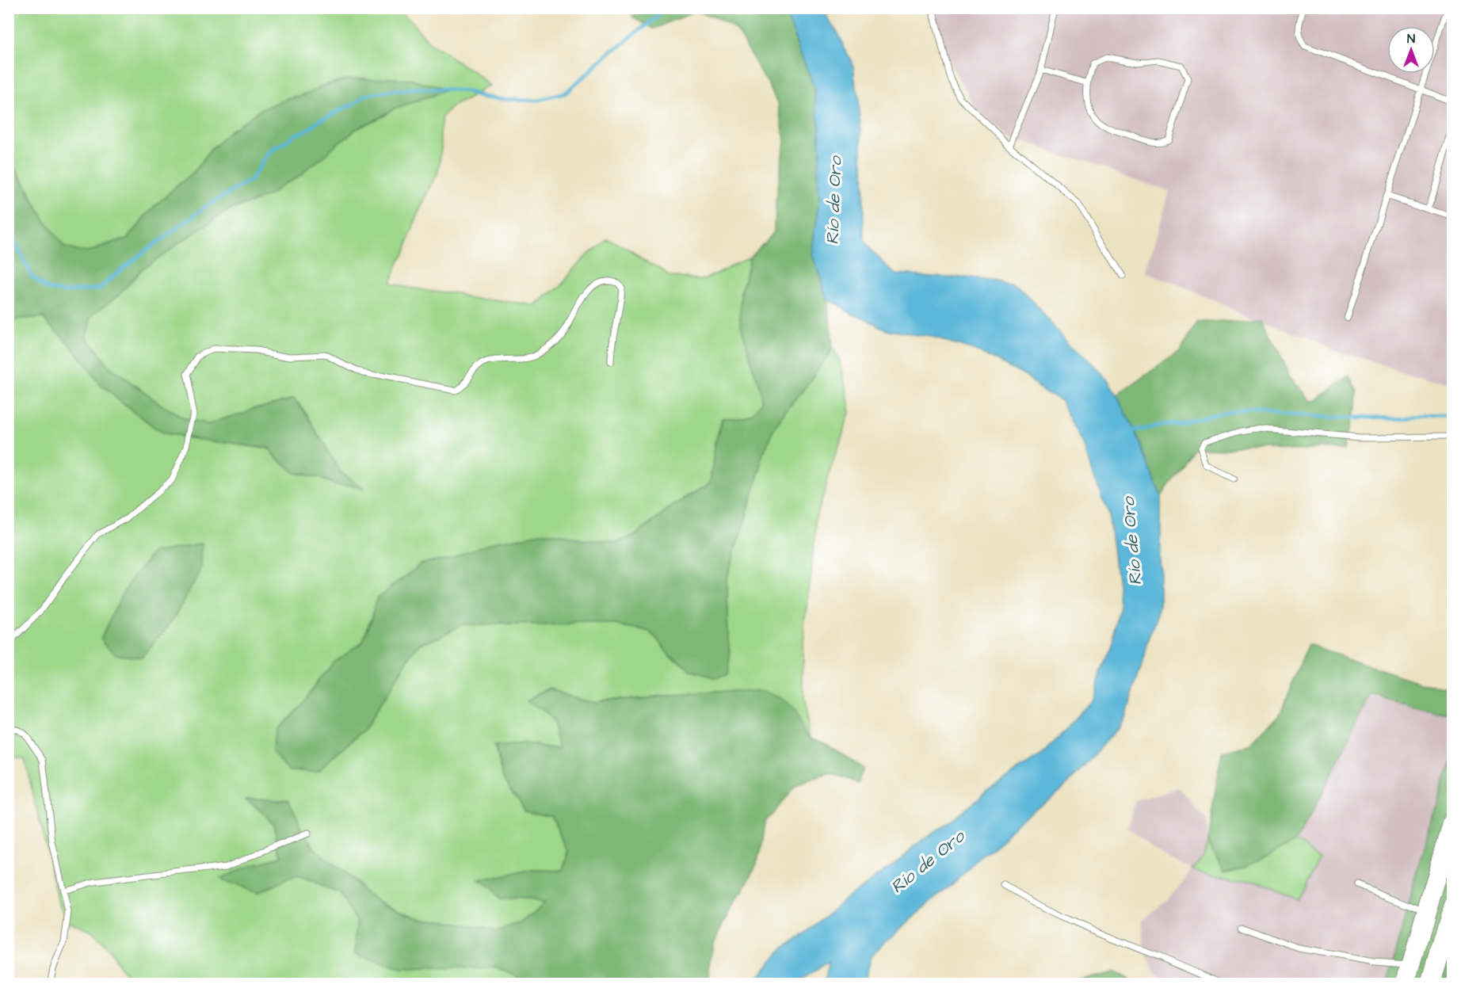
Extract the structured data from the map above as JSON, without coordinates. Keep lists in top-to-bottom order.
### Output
{
  "water": ["Río de Oro"],
  "north": "top"
}
